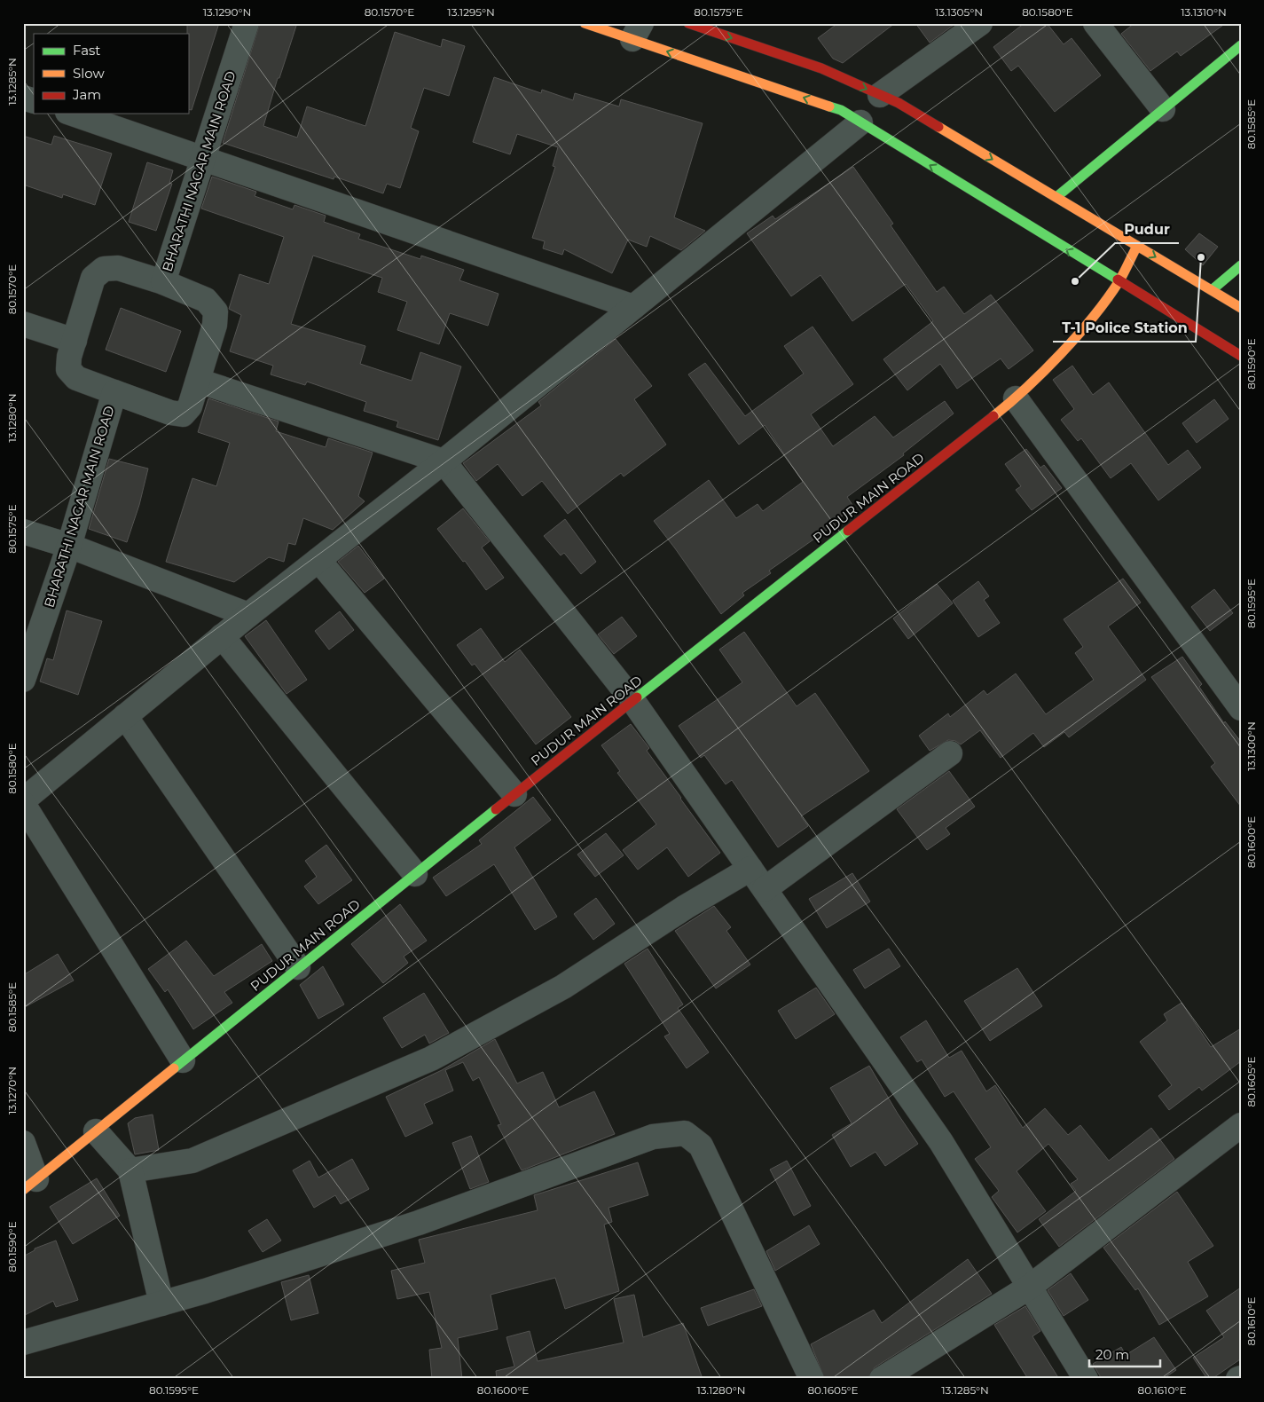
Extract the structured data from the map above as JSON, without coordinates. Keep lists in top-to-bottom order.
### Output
{
  "streets": {
    "street": ["BHARATHI NAGAR MAIN ROAD", "PUDUR MAIN ROAD"]
  },
  "places": ["T-1 Police Station", "Pudur"],
  "legend": ["Fast", "Slow", "Jam"],
  "scale_bar": "20 m",
  "coordinates": [
    "13.1290°N",
    "80.1570°E",
    "13.1295°N",
    "80.1575°E",
    "13.1305°N",
    "80.1580°E",
    "13.1310°N",
    "13.1285°N",
    "80.1585°E",
    "80.1590°E",
    "13.1280°N",
    "80.1595°E",
    "13.1300°N",
    "80.1600°E",
    "80.1605°E",
    "13.1270°N",
    "80.1610°E"
  ]
}
